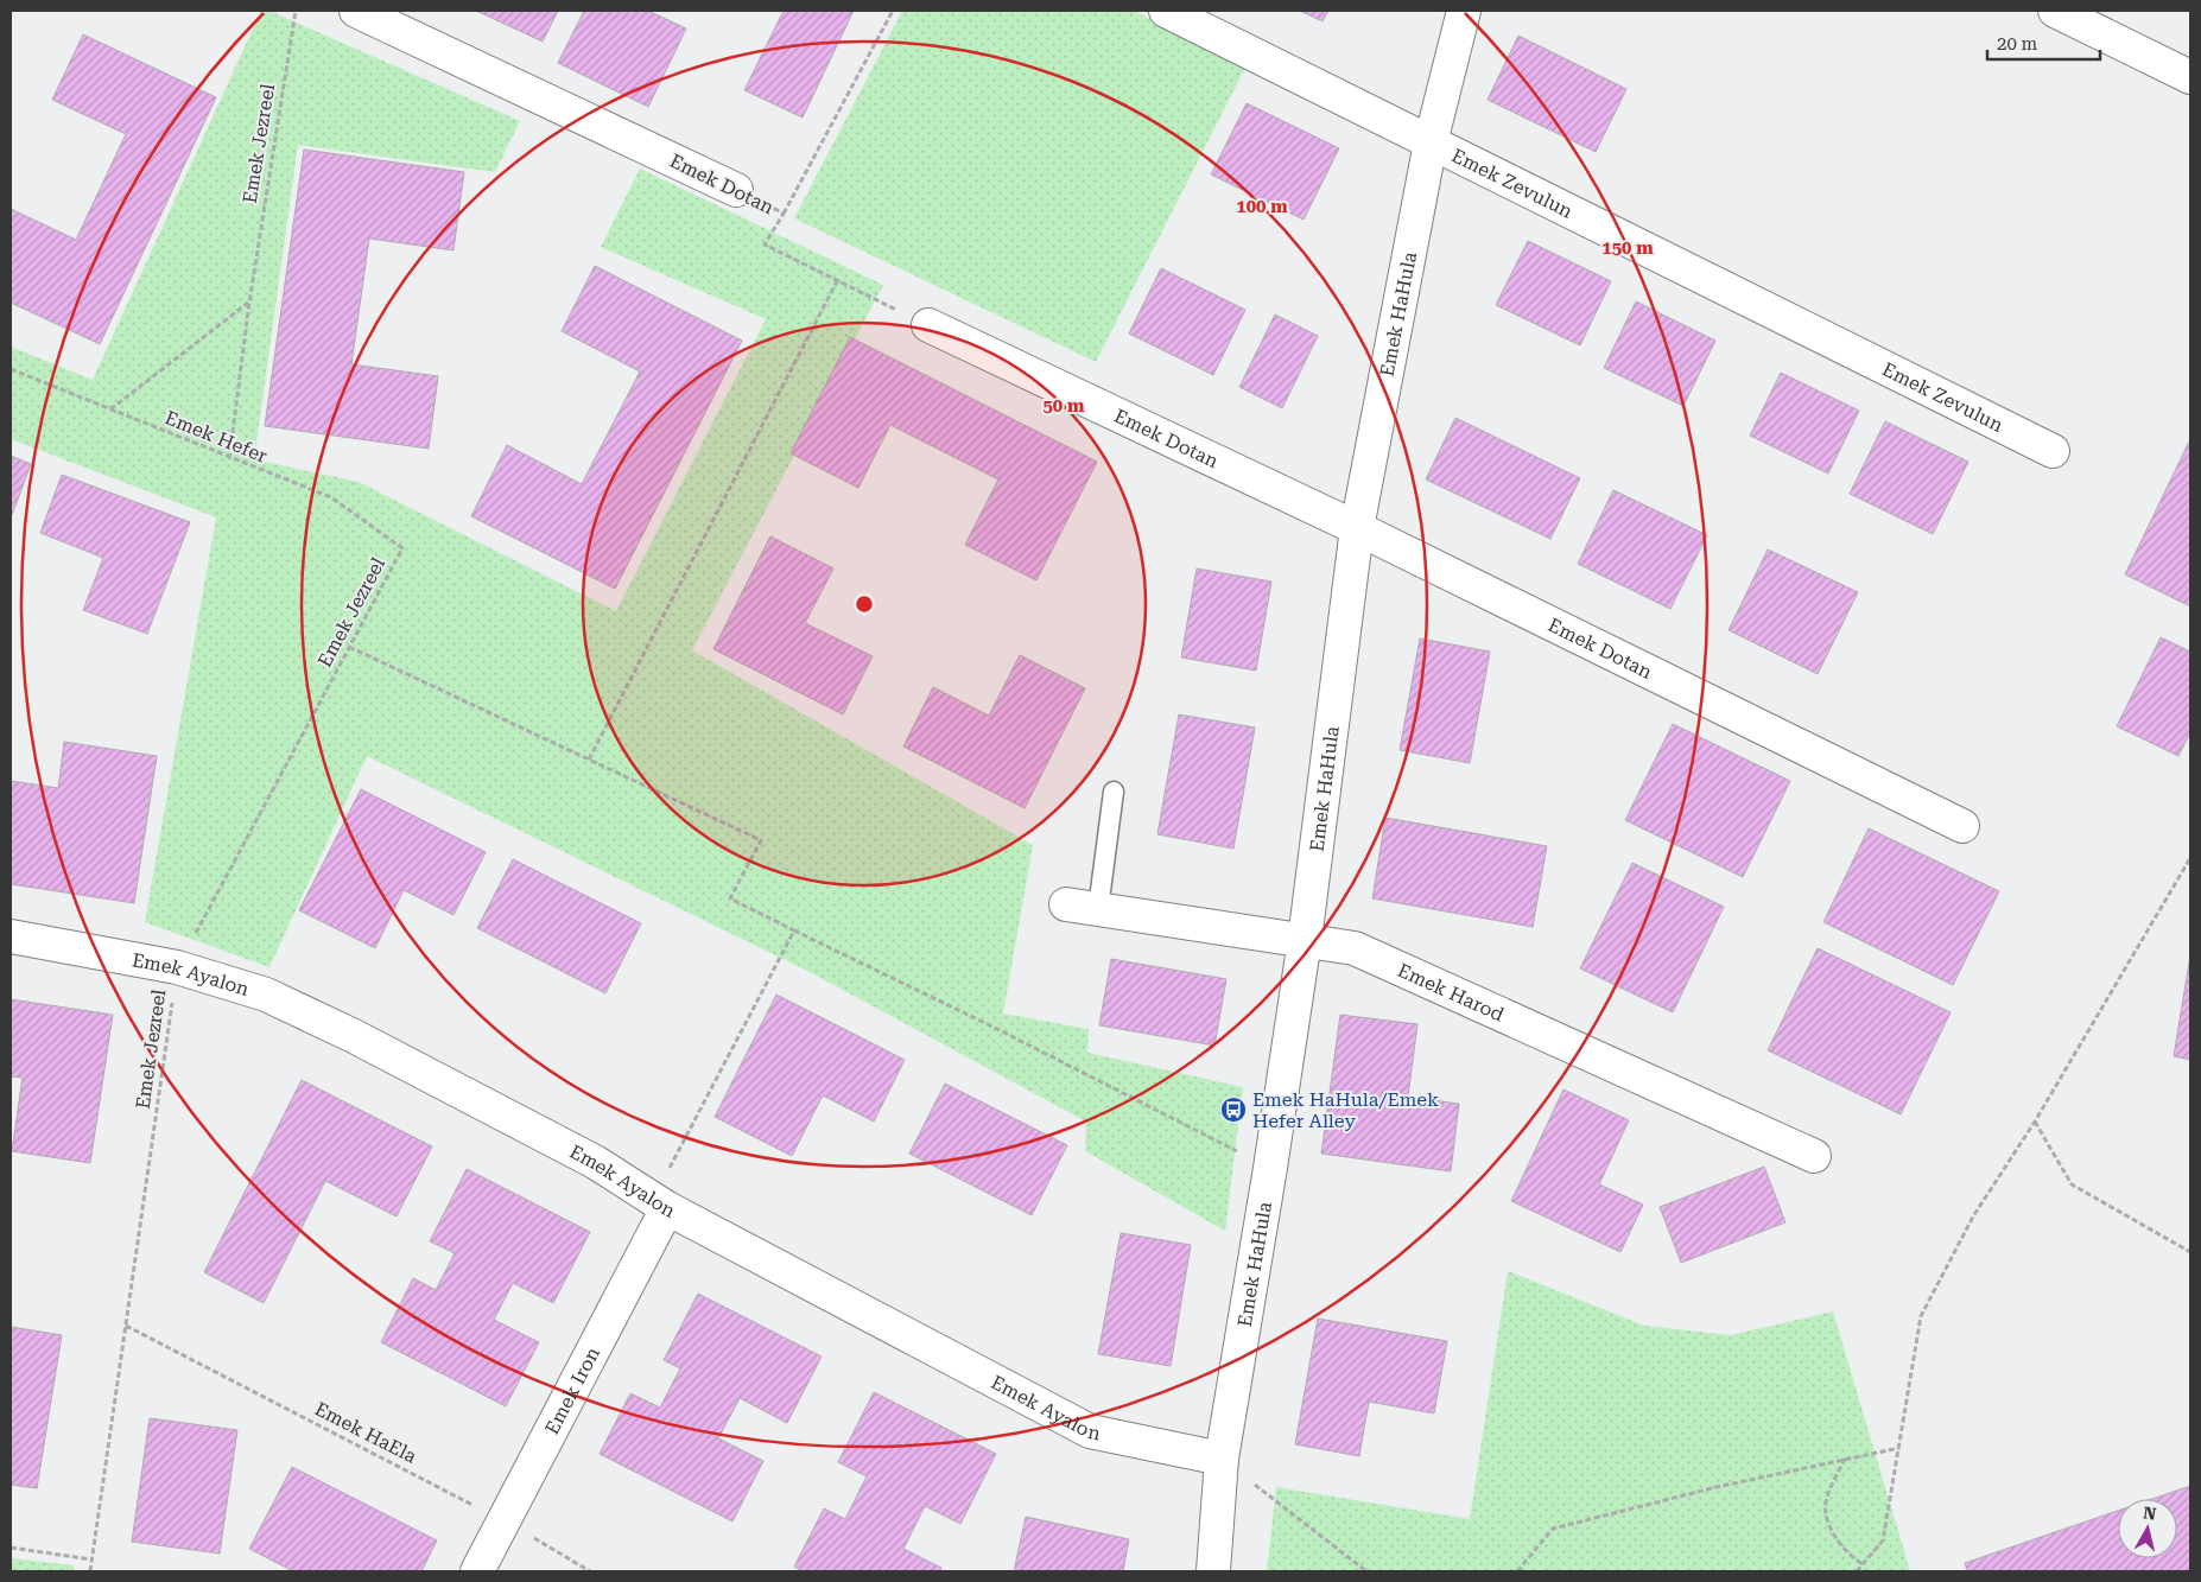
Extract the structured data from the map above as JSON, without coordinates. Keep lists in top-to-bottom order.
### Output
{
  "streets": {
    "street": [
      "Emek Zevulun",
      "Emek Dotan",
      "Emek HaHula",
      "Emek Ayalon",
      "Emek Harod",
      "Emek Iron"
    ],
    "path": ["Emek Jezreel", "Emek Hefer", "Emek HaEla"]
  },
  "crossings": [
    ["Emek Jezreel", "Emek Hefer"],
    ["Emek Jezreel", "Emek Ayalon"],
    ["Emek Jezreel", "Emek HaEla"],
    ["Emek Zevulun", "Emek HaHula"],
    ["Emek Dotan", "Emek HaHula"],
    ["Emek HaHula", "Emek Ayalon"],
    ["Emek HaHula", "Emek Harod"],
    ["Emek Ayalon", "Emek Iron"],
    ["Emek Iron", "Emek HaEla"]
  ],
  "places": {
    "bus stop": ["Emek HaHula/Emek Hefer Alley"]
  },
  "scale_bar": "20 m",
  "north": "top",
  "rings": ["100 m", "150 m", "50 m"]
}
